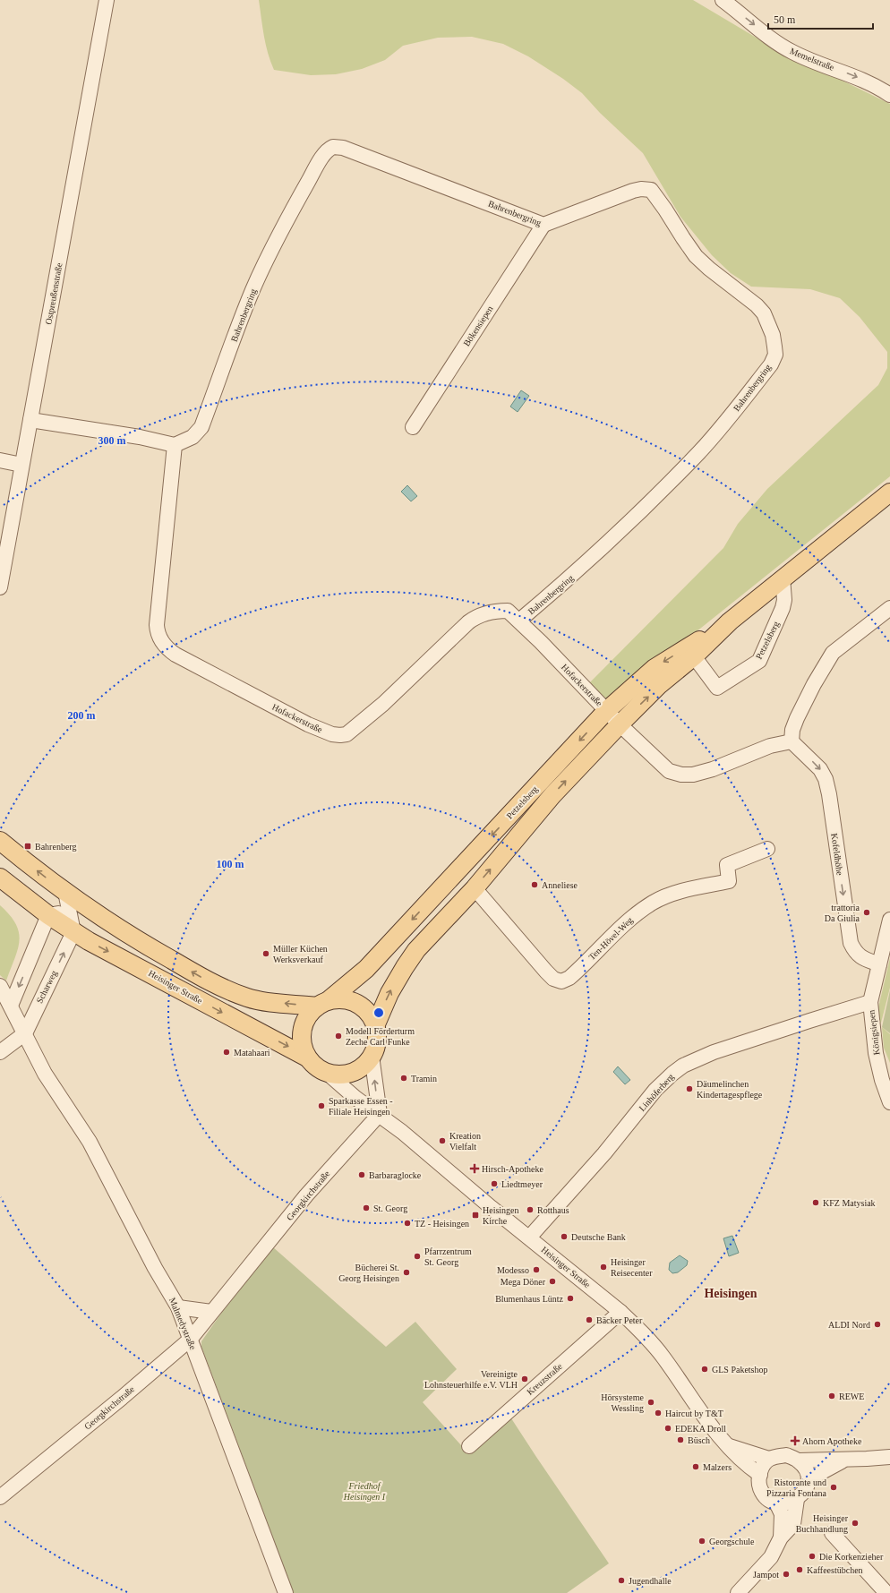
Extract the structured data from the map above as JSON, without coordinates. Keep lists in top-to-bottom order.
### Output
{
  "streets": {
    "main road": ["Petzelsberg", "Heisinger Straße"],
    "street": [
      "Memelstraße",
      "Bahrenbergring",
      "Ostpreußenstraße",
      "Bökensiepen",
      "Hofackerstraße",
      "Kofeldhöhe",
      "Ten-Hövel-Weg",
      "Scharweg",
      "Königsiepen",
      "Linhöferberg",
      "Georgkirchstraße",
      "Malmedystraße",
      "Kreuzstraße"
    ]
  },
  "crossings": [
    ["Bahrenbergring", "Bökensiepen"],
    ["Bahrenbergring", "Hofackerstraße"],
    ["Petzelsberg", "Hofackerstraße"],
    ["Petzelsberg", "Ten-Hövel-Weg"],
    ["Petzelsberg", "Heisinger Straße"],
    ["Kofeldhöhe", "Königsiepen"],
    ["Scharweg", "Heisinger Straße"],
    ["Scharweg", "Malmedystraße"],
    ["Heisinger Straße", "Linhöferberg"],
    ["Heisinger Straße", "Georgkirchstraße"],
    ["Heisinger Straße", "Kreuzstraße"],
    ["Königsiepen", "Linhöferberg"],
    ["Georgkirchstraße", "Malmedystraße"]
  ],
  "one_way": ["Memelstraße", "Kofeldhöhe"],
  "districts": ["Heisingen"],
  "parks": ["Friedhof Heisingen I"],
  "places": {
    "transit": ["Bahrenberg", "Heisingen Kirche"],
    "other": [
      "Anneliese",
      "trattoria Da Giulia",
      "Müller Küchen Werksverkauf",
      "Modell Förderturm Zeche Carl Funke",
      "Matahaari",
      "Tramin",
      "Däumelinchen Kindertagespflege",
      "Sparkasse Essen - Filiale Heisingen",
      "Kreation Vielfalt",
      "Barbaraglocke",
      "Liedtmeyer",
      "KFZ Matysiak",
      "St. Georg",
      "Rotthaus",
      "TZ - Heisingen",
      "Deutsche Bank",
      "Pfarrzentrum St. Georg",
      "Heisinger Reisecenter",
      "Modesso",
      "Bücherei St. Georg Heisingen",
      "Mega Döner",
      "Blumenhaus Lüntz",
      "Bäcker Peter",
      "ALDI Nord",
      "GLS Paketshop",
      "Vereinigte Lohnsteuerhilfe e.V. VLH",
      "REWE",
      "Hörsysteme Wessling",
      "Haircut by T&T",
      "EDEKA Droll",
      "Büsch",
      "Malzers",
      "Ristorante und Pizzaria Fontana",
      "Heisinger Buchhandlung",
      "Georgschule",
      "Die Korkenzieher",
      "Kaffeestübchen",
      "Jampot",
      "Jugendhalle"
    ],
    "health": ["Hirsch-Apotheke", "Ahorn Apotheke"]
  },
  "scale_bar": "50 m",
  "rings": ["300 m", "200 m", "100 m"]
}
